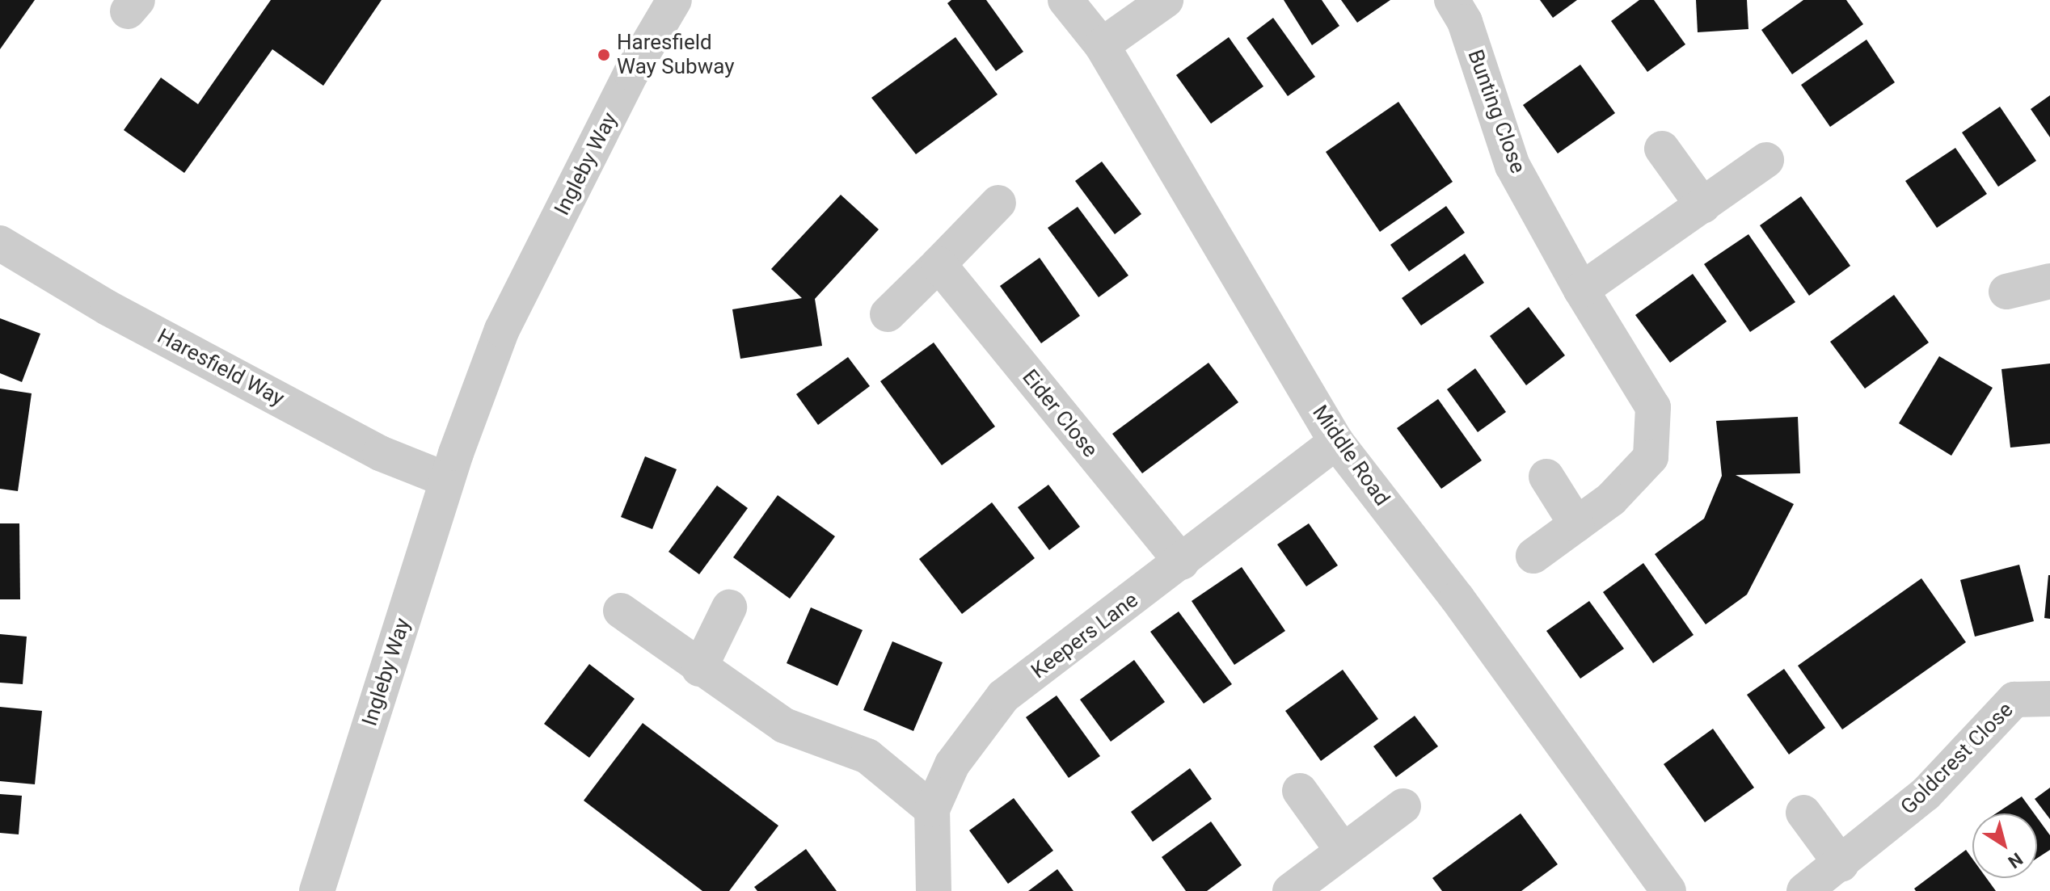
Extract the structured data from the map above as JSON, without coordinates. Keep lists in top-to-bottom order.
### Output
{
  "streets": {
    "street": [
      "Bunting Close",
      "Ingleby Way",
      "Haresfield Way",
      "Eider Close",
      "Middle Road",
      "Keepers Lane",
      "Goldcrest Close"
    ]
  },
  "crossings": [
    ["Ingleby Way", "Haresfield Way"],
    ["Eider Close", "Keepers Lane"],
    ["Middle Road", "Keepers Lane"]
  ],
  "places": ["Haresfield Way Subway"],
  "north": "bottom right"
}
